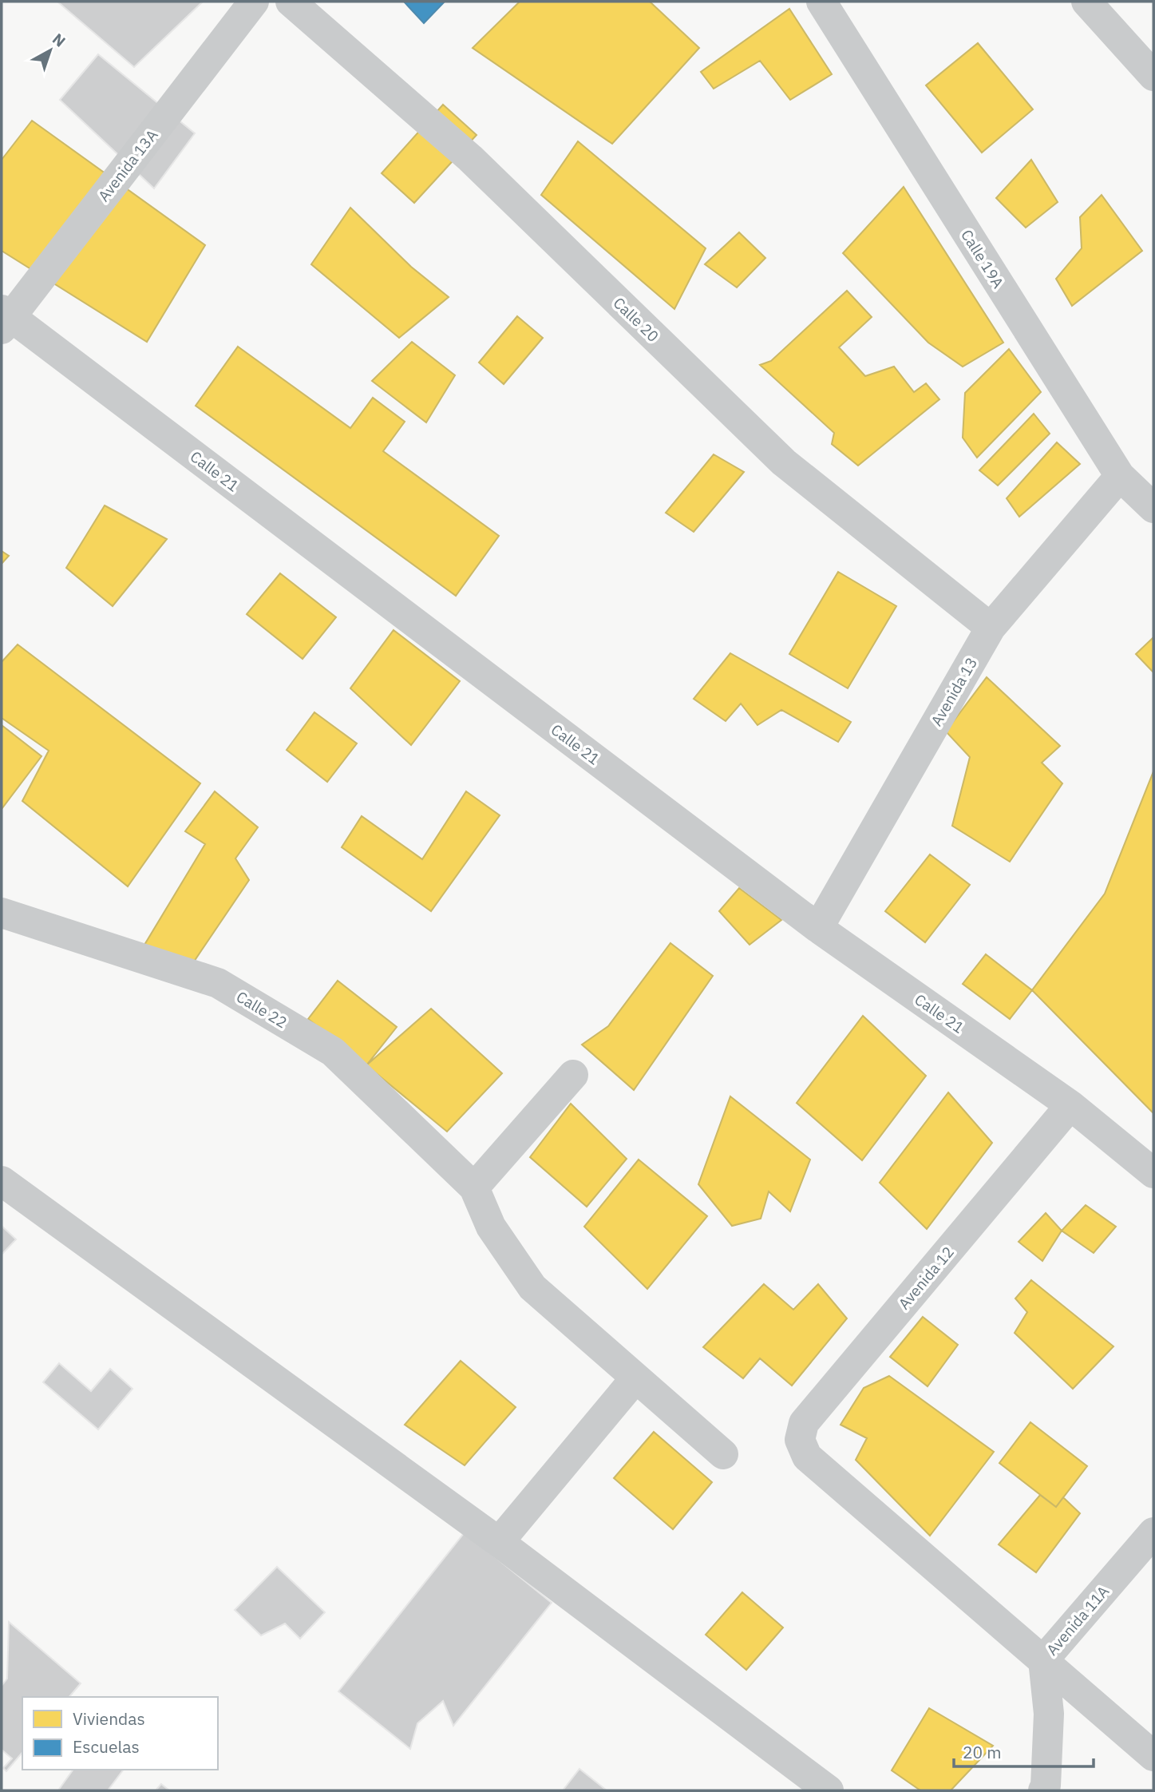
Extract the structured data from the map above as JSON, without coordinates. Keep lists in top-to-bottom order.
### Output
{
  "streets": {
    "street": [
      "Avenida 13A",
      "Calle 19A",
      "Calle 20",
      "Calle 21",
      "Avenida 13",
      "Calle 22",
      "Avenida 12",
      "Avenida 11A"
    ]
  },
  "crossings": [
    ["Avenida 13A", "Calle 21"],
    ["Calle 19A", "Avenida 13"],
    ["Calle 20", "Avenida 13"],
    ["Calle 21", "Avenida 13"],
    ["Calle 21", "Avenida 12"],
    ["Avenida 12", "Avenida 11A"]
  ],
  "legend": ["Viviendas", "Escuelas"],
  "scale_bar": "20 m",
  "north": "top right"
}
